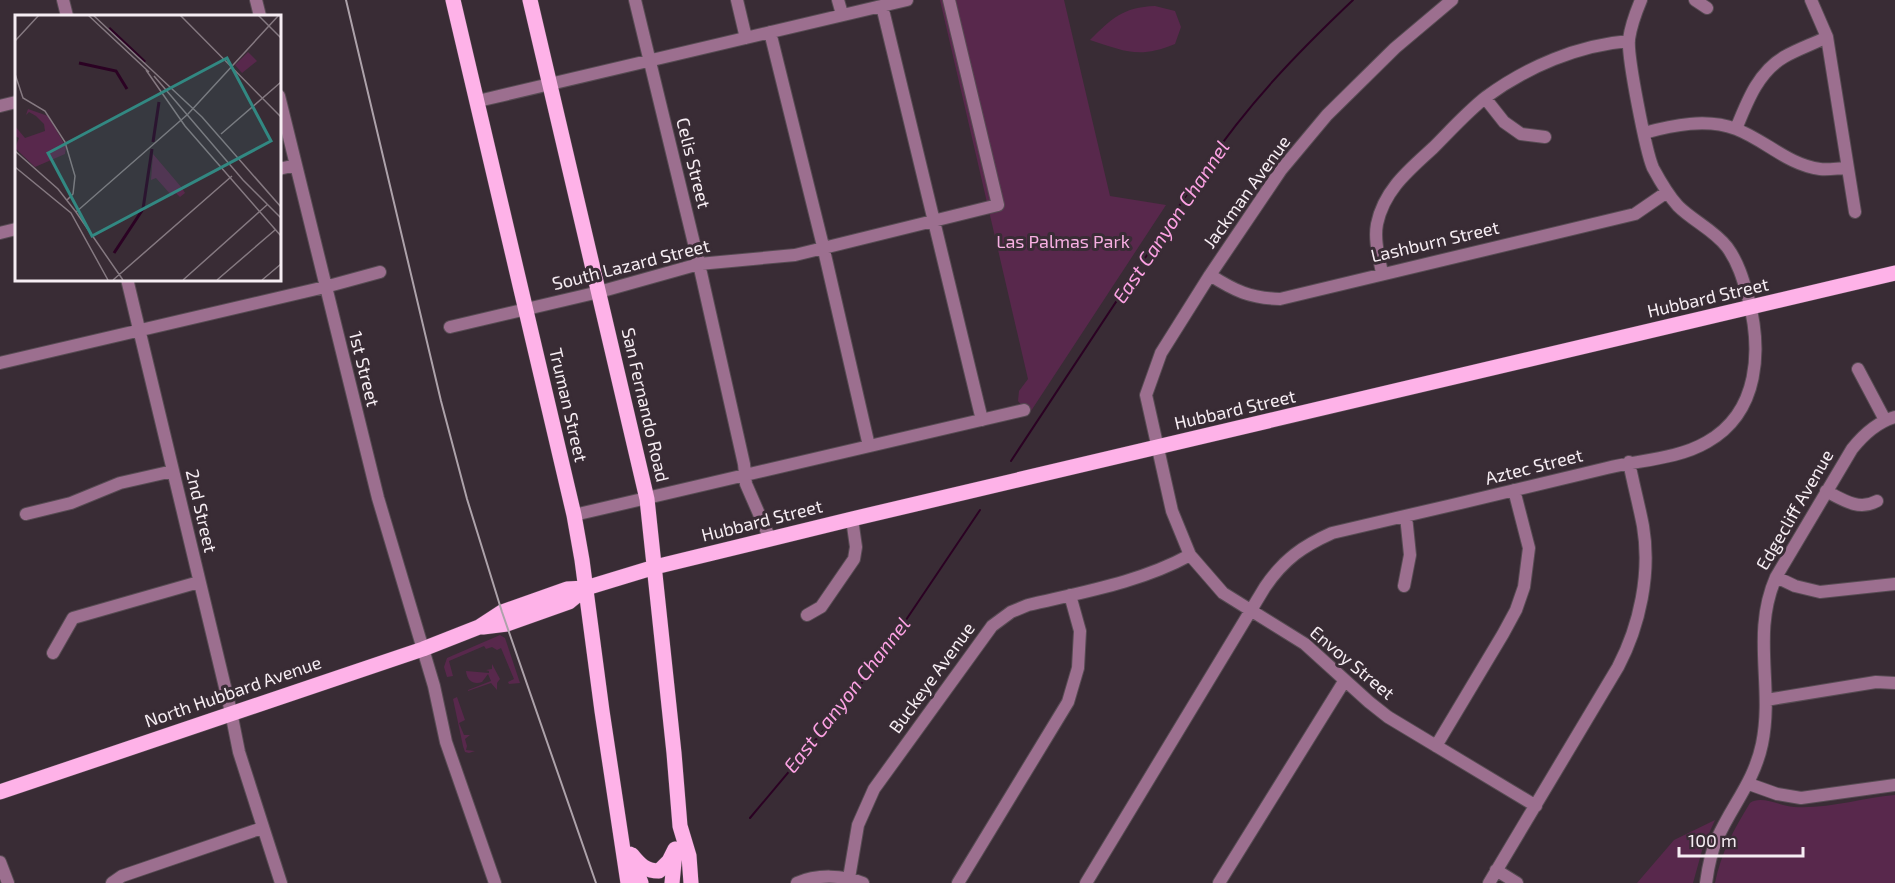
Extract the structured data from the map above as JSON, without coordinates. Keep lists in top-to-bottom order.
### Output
{
  "streets": {
    "main road": [
      "Hubbard Street",
      "Truman Street",
      "San Fernando Road",
      "North Hubbard Avenue"
    ],
    "street": [
      "Celis Street",
      "Jackman Avenue",
      "Lashburn Street",
      "South Lazard Street",
      "1st Street",
      "Aztec Street",
      "Edgecliff Avenue",
      "2nd Street",
      "Envoy Street",
      "Buckeye Avenue"
    ]
  },
  "crossings": [
    ["Celis Street", "South Lazard Street"],
    ["Celis Street", "Hubbard Street"],
    ["Jackman Avenue", "Lashburn Street"],
    ["Jackman Avenue", "Hubbard Street"],
    ["Jackman Avenue", "Envoy Street"],
    ["Lashburn Street", "Aztec Street"],
    ["South Lazard Street", "Truman Street"],
    ["South Lazard Street", "San Fernando Road"],
    ["Hubbard Street", "Truman Street"],
    ["Hubbard Street", "San Fernando Road"],
    ["Hubbard Street", "Aztec Street"],
    ["Hubbard Street", "Envoy Street"],
    ["Hubbard Street", "North Hubbard Avenue"],
    ["1st Street", "North Hubbard Avenue"],
    ["Aztec Street", "Envoy Street"],
    ["2nd Street", "North Hubbard Avenue"],
    ["Envoy Street", "Buckeye Avenue"]
  ],
  "water": ["East Canyon Channel"],
  "parks": ["Las Palmas Park"],
  "scale_bar": "100 m"
}
